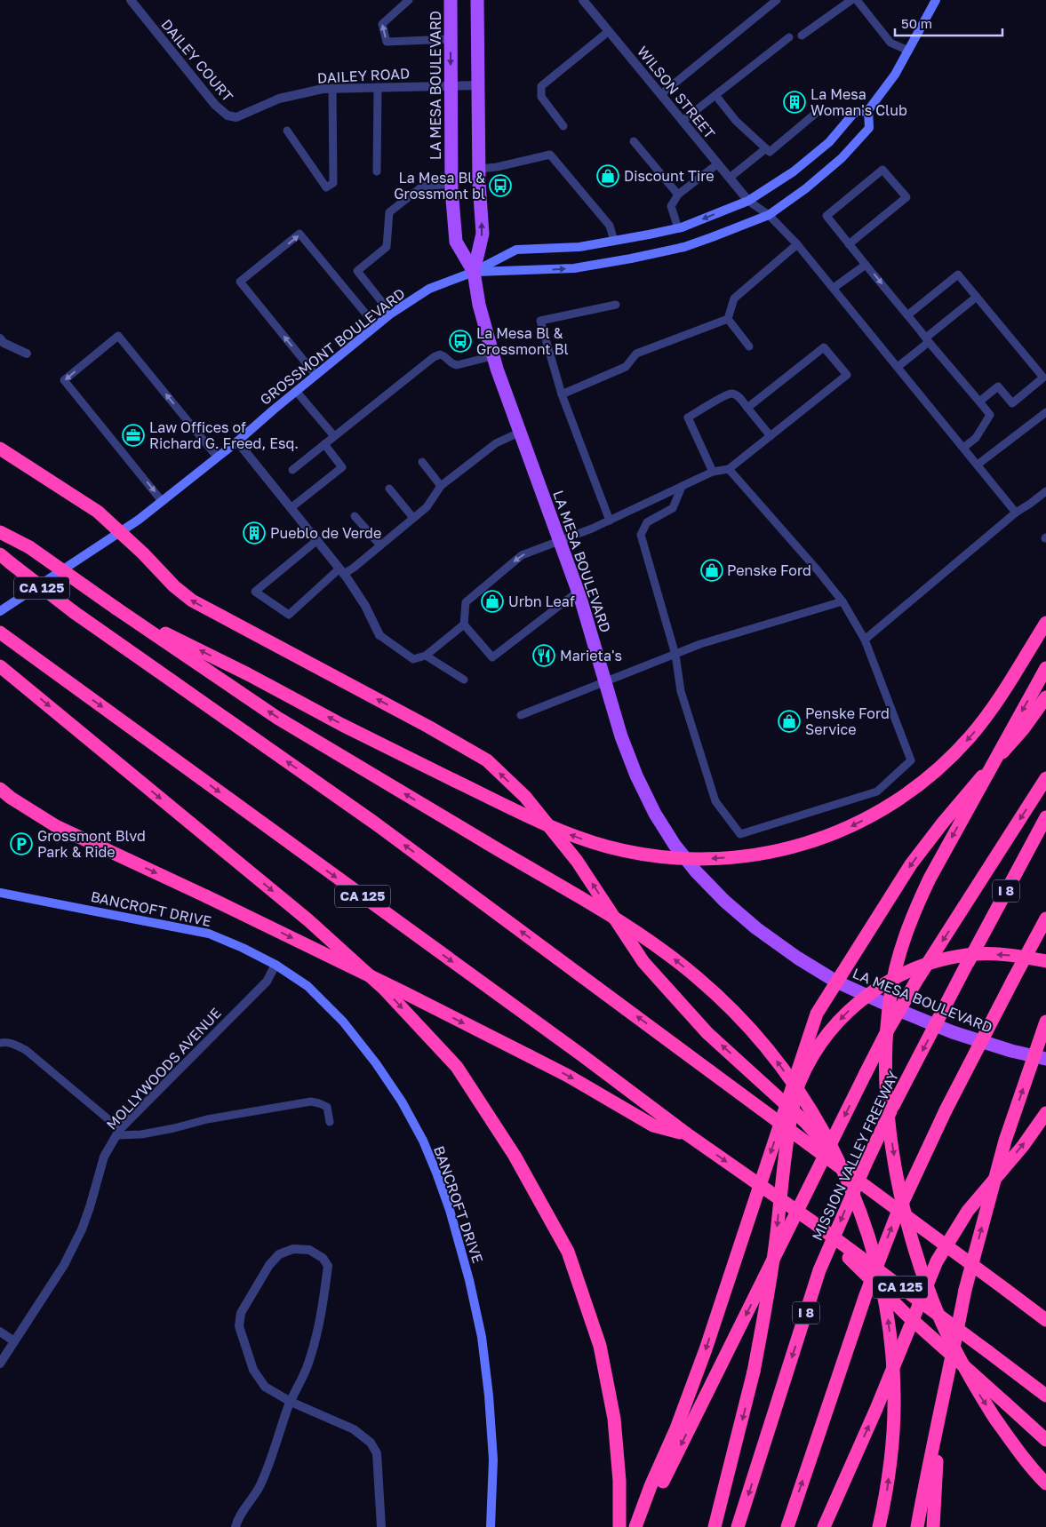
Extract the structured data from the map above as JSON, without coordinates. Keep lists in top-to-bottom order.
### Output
{
  "streets": {
    "highway": ["CA 125", "I 8", "MISSION VALLEY FREEWAY"],
    "main road": ["LA MESA BOULEVARD", "GROSSMONT BOULEVARD", "BANCROFT DRIVE"],
    "street": [
      "DAILEY COURT",
      "DAILEY ROAD",
      "WILSON STREET",
      "MOLLYWOODS AVENUE"
    ]
  },
  "crossings": [
    ["DAILEY COURT", "DAILEY ROAD"],
    ["DAILEY ROAD", "LA MESA BOULEVARD"],
    ["LA MESA BOULEVARD", "GROSSMONT BOULEVARD"],
    ["WILSON STREET", "GROSSMONT BOULEVARD"],
    ["BANCROFT DRIVE", "MOLLYWOODS AVENUE"]
  ],
  "places": {
    "building": ["La Mesa Woman's Club", "Pueblo de Verde"],
    "shop": [
      "Discount Tire",
      "Penske Ford",
      "Urbn Leaf",
      "Penske Ford Service"
    ],
    "bus stop": ["La Mesa Bl & Grossmont bl", "La Mesa Bl & Grossmont Bl"],
    "office": ["Law Offices of Richard G. Freed, Esq."],
    "restaurant": ["Marieta's"],
    "parking": ["Grossmont Blvd Park & Ride"]
  },
  "scale_bar": "50 m"
}
